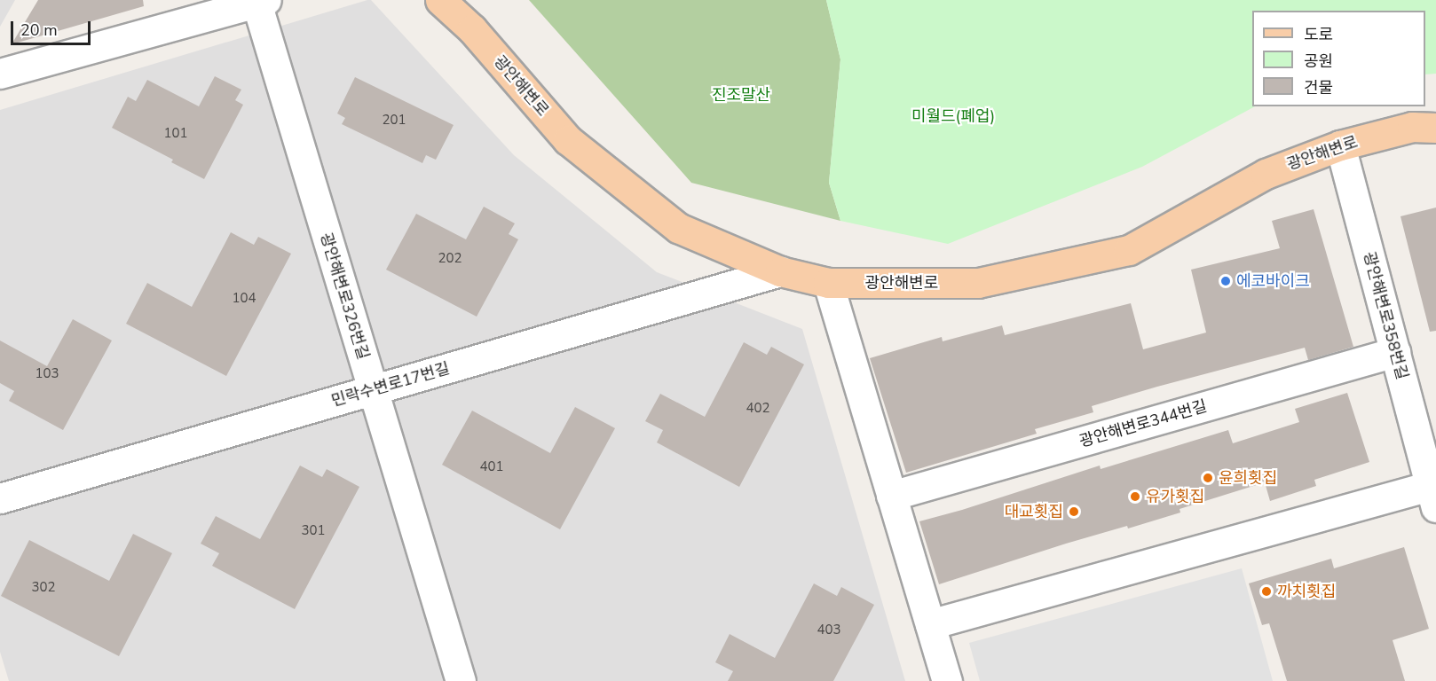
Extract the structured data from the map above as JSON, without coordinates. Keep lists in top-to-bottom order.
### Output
{
  "streets": {
    "main road": ["광안해변로"],
    "street": [
      "광안해변로326번길",
      "광안해변로358번길",
      "민락수변로17번길",
      "광안해변로344번길"
    ]
  },
  "crossings": [
    ["광안해변로", "광안해변로358번길"],
    ["광안해변로", "민락수변로17번길"],
    ["광안해변로326번길", "민락수변로17번길"],
    ["광안해변로358번길", "광안해변로344번길"]
  ],
  "parks": ["진조말산", "미월드(폐업)"],
  "places": [
    "에코바이크",
    "윤희횟집",
    "유가횟집",
    "대교횟집",
    "까치횟집"
  ],
  "house_numbers": [
    "201",
    "101",
    "202",
    "104",
    "103",
    "402",
    "401",
    "301",
    "302",
    "403"
  ],
  "legend": ["도로", "공원", "건물"],
  "scale_bar": "20 m"
}
